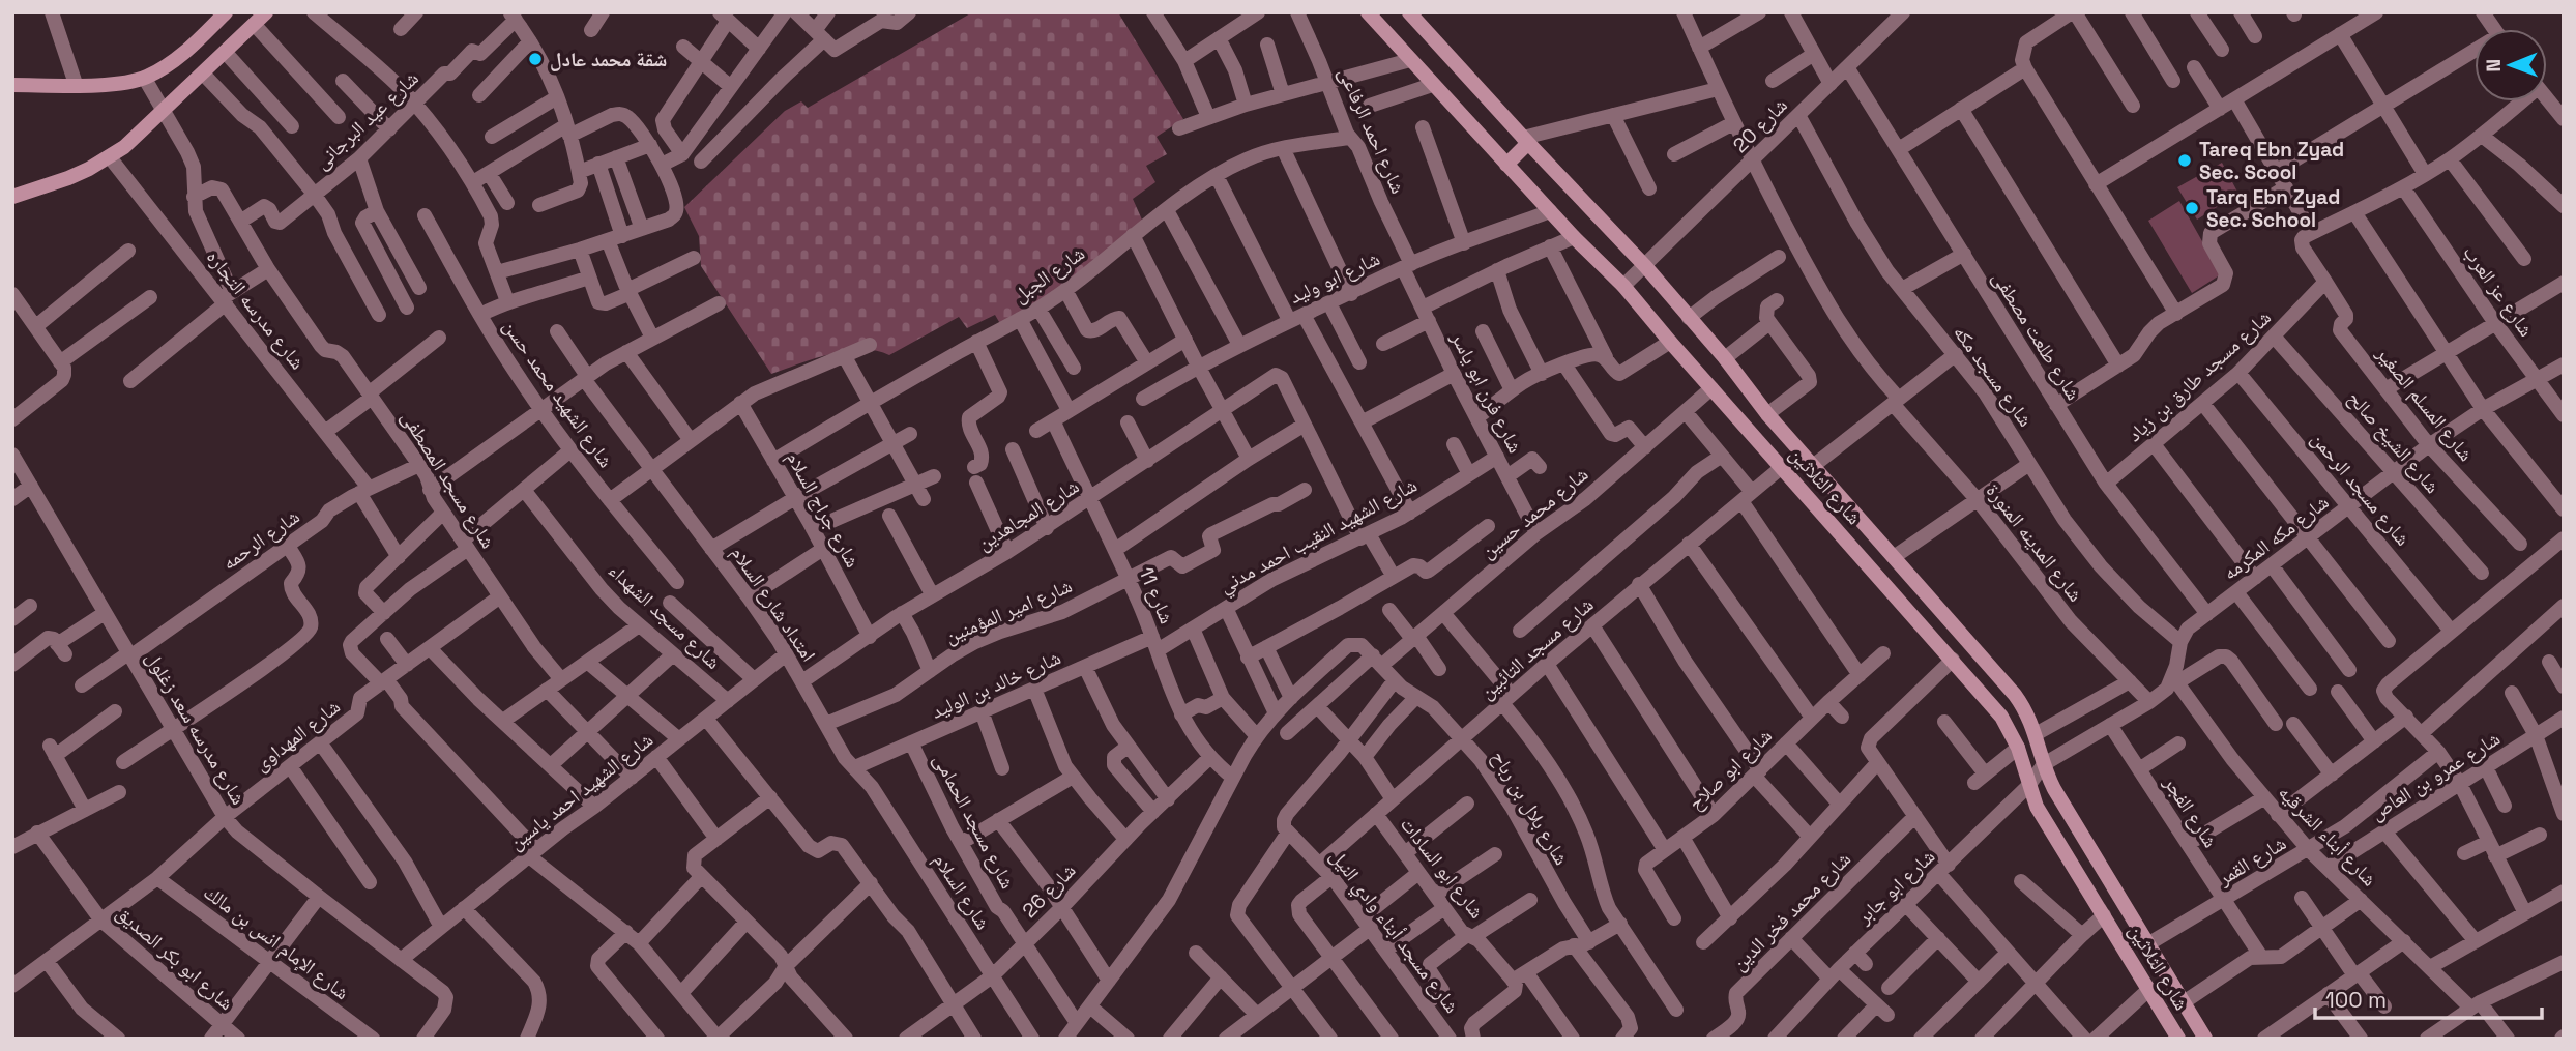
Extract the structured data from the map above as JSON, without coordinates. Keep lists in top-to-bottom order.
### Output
{
  "streets": {
    "street": [
      "شارع عيد البرجانى",
      "شارع 20",
      "شارع احمد الرفاعى",
      "شارع الجبل",
      "شارع ابو وليد",
      "شارع عز العرب",
      "شارع مدرسه التجاره",
      "شارع طلعت مصطفى",
      "شارع مسجد مكه",
      "شارع مسجد طارق بن زياد",
      "شارع فرن ابو ياسر",
      "شارع الشهيد محمد حسن",
      "شارع المسلم الصغير",
      "شارع الشيخ صالح",
      "شارع مسجد المصطفى",
      "شارع الثلاثين",
      "شارع مسجد الرحمن",
      "شارع جراج السلام",
      "شارع محمد حسين",
      "شارع المجاهدين",
      "شارع الشهيد النقيب احمد مدني",
      "شارع مكه المكرمه",
      "شارع الرحمه",
      "شارع المدينه المنورة",
      "شارع 11",
      "امتداد شارع السلام",
      "شارع امير المؤمنين",
      "شارع مسجد الشهداء",
      "شارع مسجد التائبين",
      "شارع خالد بن الوليد",
      "شارع مدرسه سعد زغلول",
      "شارع المهداوى",
      "شارع ابو صلاح",
      "شارع عمرو بن العاص",
      "شارع الشهيد احمد ياسين",
      "شارع بلال بن رباح",
      "شارع الفجر",
      "شارع مسجد الحمامى",
      "شارع أبناء الشرقيه",
      "شارع القمر",
      "شارع ابو السادات",
      "شارع ابو جابر",
      "شارع 26",
      "شارع السلام",
      "شارع محمد فخر الدين",
      "شارع مسجد أبناء وادي النيل",
      "شارع الإمام انس بن مالك",
      "شارع ابو بكر الصديق"
    ]
  },
  "crossings": [
    ["شارع عيد البرجانى", "شارع مسجد المصطفى"],
    ["شارع 20", "شارع طلعت مصطفى"],
    ["شارع 20", "شارع مسجد مكه"],
    ["شارع 20", "شارع الثلاثين"],
    ["شارع 20", "شارع المدينه المنورة"],
    ["شارع احمد الرفاعى", "شارع الجبل"],
    ["شارع احمد الرفاعى", "شارع ابو وليد"],
    ["شارع احمد الرفاعى", "شارع فرن ابو ياسر"],
    ["شارع الجبل", "شارع جراج السلام"],
    ["شارع ابو وليد", "شارع فرن ابو ياسر"],
    ["شارع ابو وليد", "شارع الثلاثين"],
    ["شارع عز العرب", "شارع مكه المكرمه"],
    ["شارع مدرسه التجاره", "شارع الرحمه"],
    ["شارع طلعت مصطفى", "شارع مسجد طارق بن زياد"],
    ["شارع طلعت مصطفى", "شارع مكه المكرمه"],
    ["شارع مسجد مكه", "شارع مكه المكرمه"],
    ["شارع مسجد طارق بن زياد", "شارع المسلم الصغير"],
    ["شارع مسجد طارق بن زياد", "شارع الشيخ صالح"],
    ["شارع مسجد طارق بن زياد", "شارع مسجد الرحمن"],
    ["شارع فرن ابو ياسر", "شارع محمد حسين"],
    ["شارع فرن ابو ياسر", "شارع الشهيد النقيب احمد مدني"],
    ["شارع المسلم الصغير", "شارع مكه المكرمه"],
    ["شارع الشيخ صالح", "شارع مكه المكرمه"],
    ["شارع مسجد المصطفى", "شارع الرحمه"],
    ["شارع مسجد المصطفى", "شارع المهداوى"],
    ["شارع الثلاثين", "شارع محمد حسين"],
    ["شارع الثلاثين", "شارع مسجد التائبين"],
    ["شارع الثلاثين", "شارع القمر"],
    ["شارع الثلاثين", "شارع ابو جابر"],
    ["شارع مسجد الرحمن", "شارع مكه المكرمه"],
    ["شارع جراج السلام", "شارع المجاهدين"],
    ["شارع محمد حسين", "شارع بلال بن رباح"],
    ["شارع المجاهدين", "شارع 11"],
    ["شارع المجاهدين", "امتداد شارع السلام"],
    ["شارع الشهيد النقيب احمد مدني", "شارع 11"],
    ["شارع الشهيد النقيب احمد مدني", "شارع خالد بن الوليد"],
    ["شارع الرحمه", "شارع مدرسه سعد زغلول"],
    ["شارع 11", "شارع امير المؤمنين"],
    ["شارع 11", "شارع خالد بن الوليد"],
    ["شارع 11", "شارع 26"],
    ["امتداد شارع السلام", "شارع امير المؤمنين"],
    ["امتداد شارع السلام", "شارع خالد بن الوليد"],
    ["امتداد شارع السلام", "شارع الشهيد احمد ياسين"],
    ["امتداد شارع السلام", "شارع السلام"],
    ["شارع مسجد الشهداء", "شارع الشهيد احمد ياسين"],
    ["شارع مسجد التائبين", "شارع بلال بن رباح"],
    ["شارع مسجد التائبين", "شارع ابو السادات"],
    ["شارع مسجد التائبين", "شارع مسجد أبناء وادي النيل"],
    ["شارع خالد بن الوليد", "شارع مسجد الحمامى"],
    ["شارع خالد بن الوليد", "شارع السلام"],
    ["شارع مدرسه سعد زغلول", "شارع المهداوى"],
    ["شارع مدرسه سعد زغلول", "شارع الشهيد احمد ياسين"],
    ["شارع المهداوى", "شارع الإمام انس بن مالك"],
    ["شارع المهداوى", "شارع ابو بكر الصديق"],
    ["شارع عمرو بن العاص", "شارع أبناء الشرقيه"],
    ["شارع الفجر", "شارع القمر"],
    ["شارع مسجد الحمامى", "شارع 26"],
    ["شارع أبناء الشرقيه", "شارع القمر"],
    ["شارع 26", "شارع السلام"]
  ],
  "places": ["شقة محمد عادل", "Tareq Ebn Zyad Sec. Scool", "Tarq Ebn Zyad Sec. School"],
  "scale_bar": "100 m",
  "north": "left"
}
